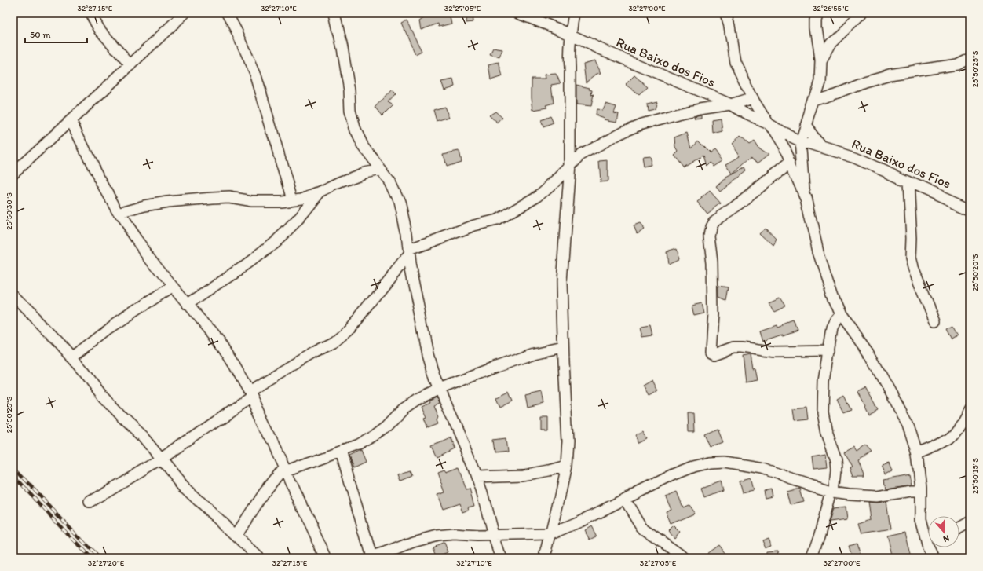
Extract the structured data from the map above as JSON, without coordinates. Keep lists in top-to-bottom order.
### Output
{
  "streets": {
    "street": ["Rua Baixo dos Fios"]
  },
  "scale_bar": "50 m",
  "north": "bottom",
  "coordinates": [
    "32°27'15\"E",
    "32°27'10\"E",
    "32°27'05\"E",
    "32°27'00\"E",
    "32°26'55\"E",
    "25°50'25\"S",
    "25°50'30\"S",
    "25°50'20\"S",
    "25°50'15\"S",
    "32°27'20\"E"
  ]
}
